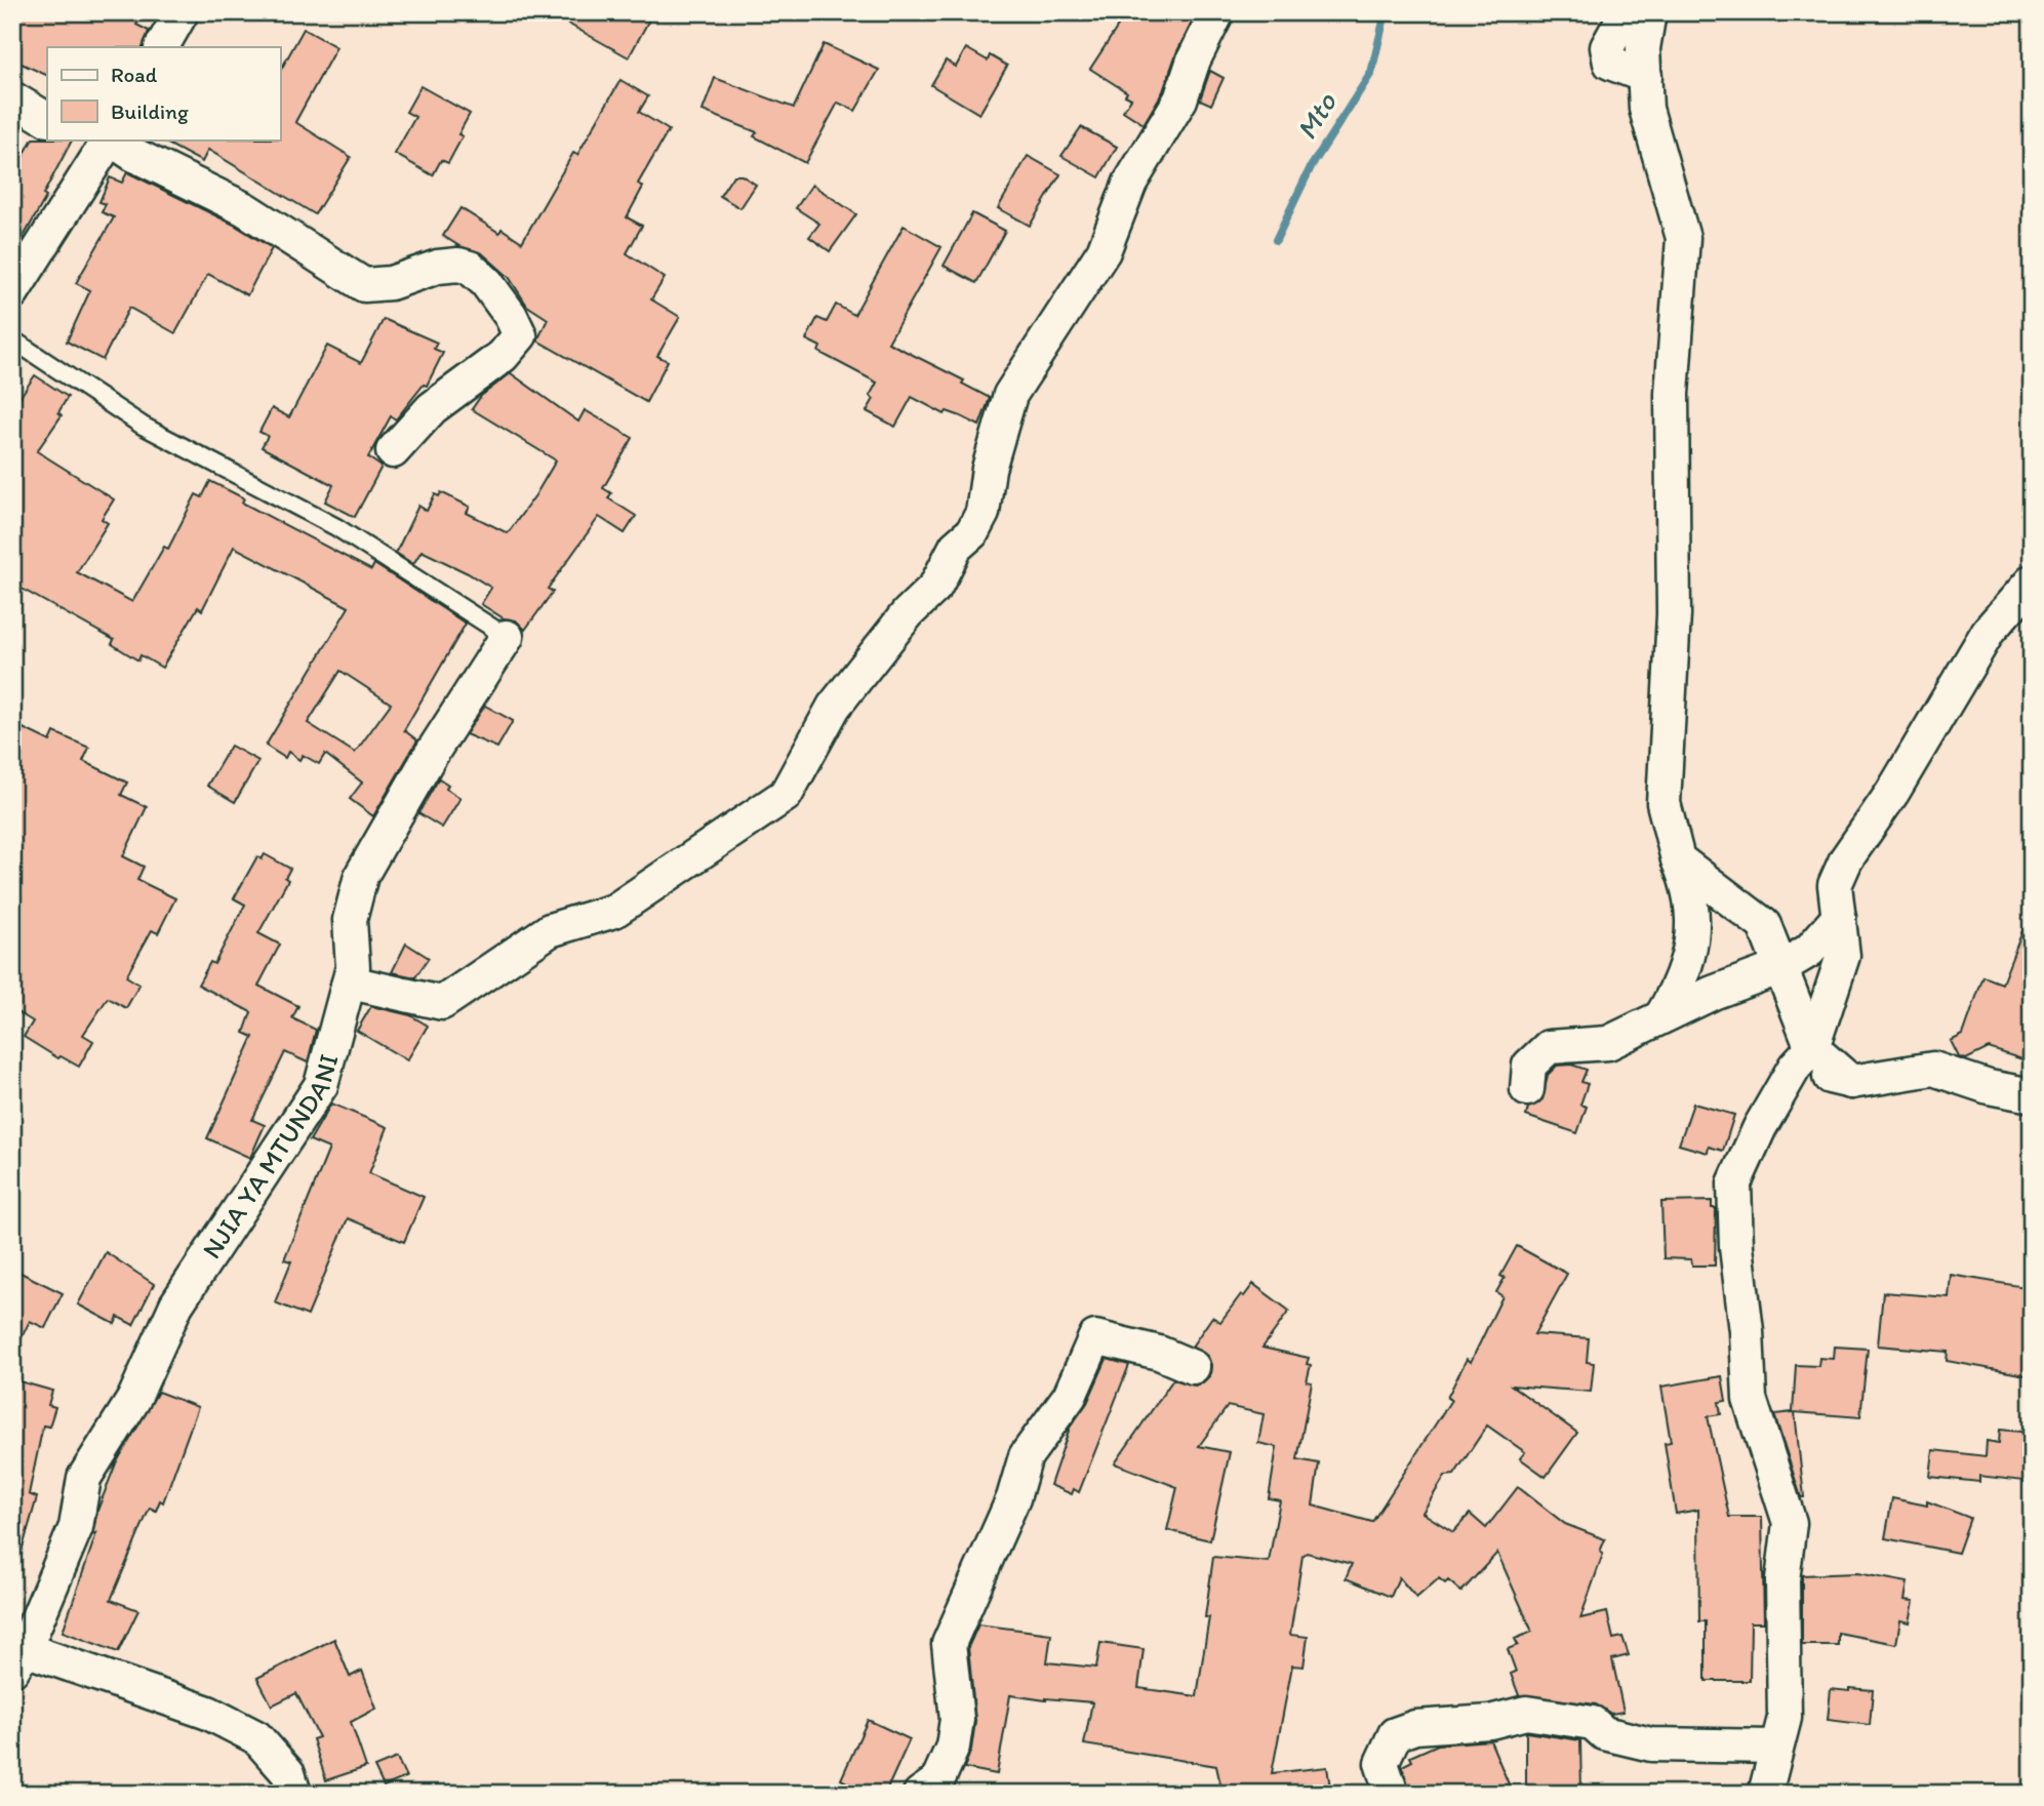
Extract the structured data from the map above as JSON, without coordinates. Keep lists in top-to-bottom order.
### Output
{
  "streets": {
    "street": ["NJIA YA MTUNDANI"]
  },
  "water": ["Mto"],
  "legend": ["Road", "Building"]
}
